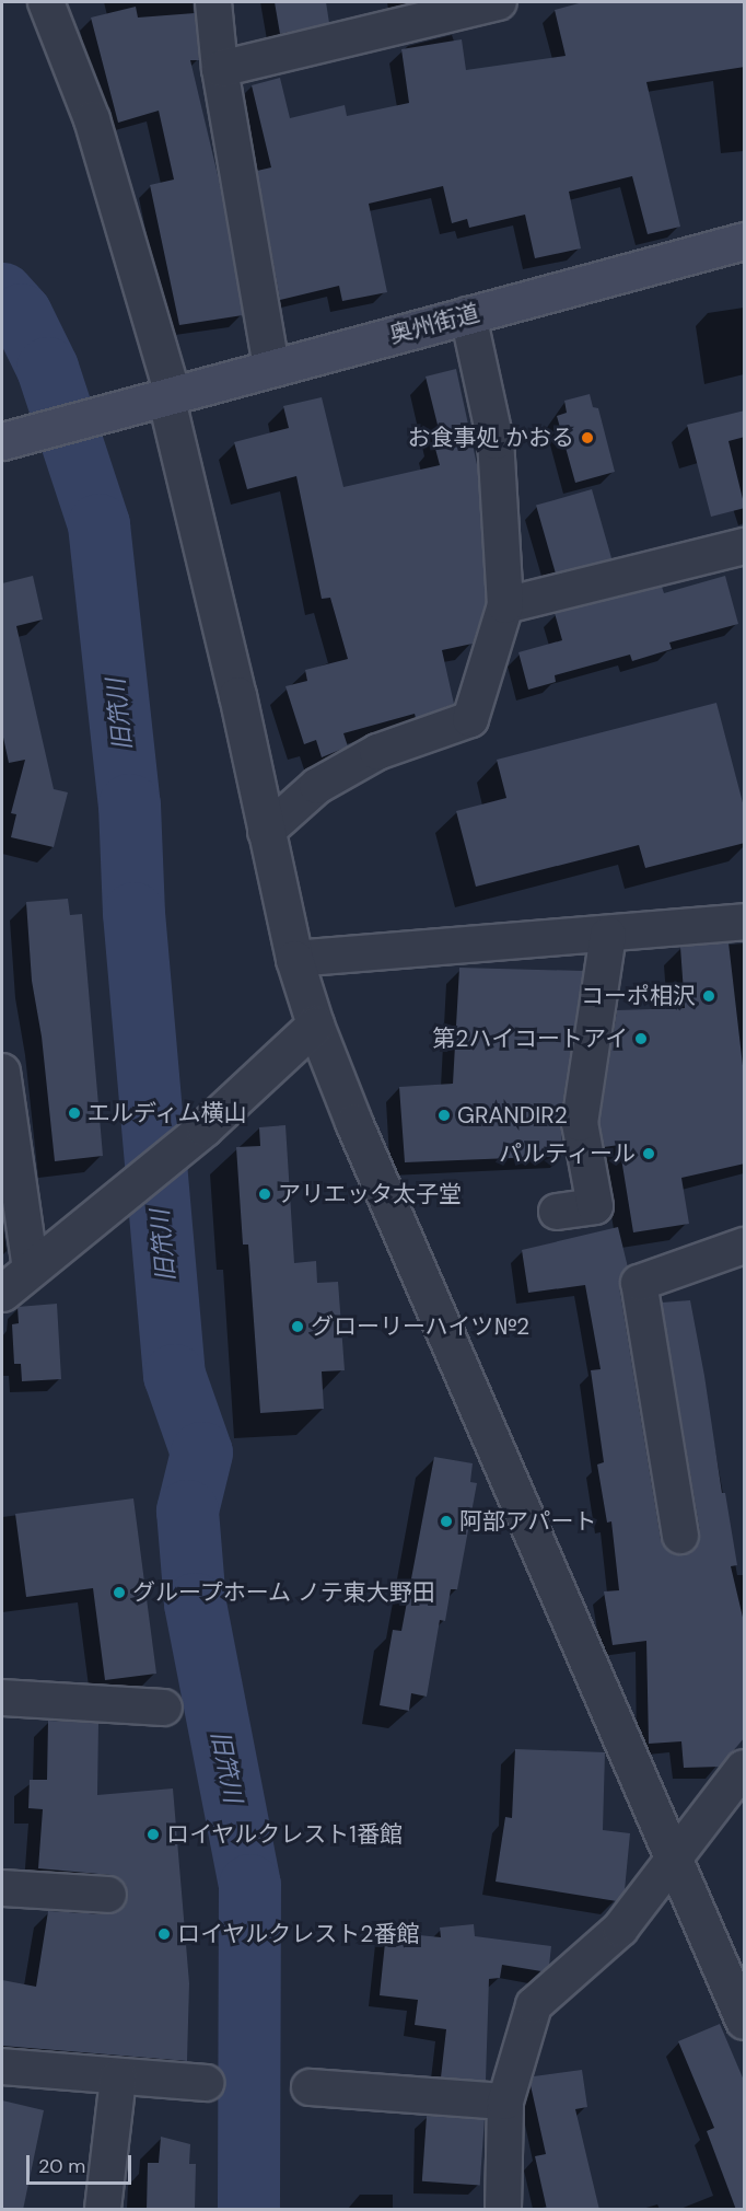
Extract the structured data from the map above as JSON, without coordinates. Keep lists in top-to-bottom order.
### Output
{
  "streets": {
    "main road": ["奥州街道"]
  },
  "water": ["旧笊川"],
  "places": [
    "お食事処 かおる",
    "コーポ相沢",
    "第2ハイコートアイ",
    "エルディム横山",
    "GRANDIR2",
    "パルティール",
    "アリエッタ太子堂",
    "グローリーハイツ№2",
    "阿部アパート",
    "グループホーム ノテ東大野田",
    "ロイヤルクレスト1番館",
    "ロイヤルクレスト2番館"
  ],
  "scale_bar": "20 m"
}
